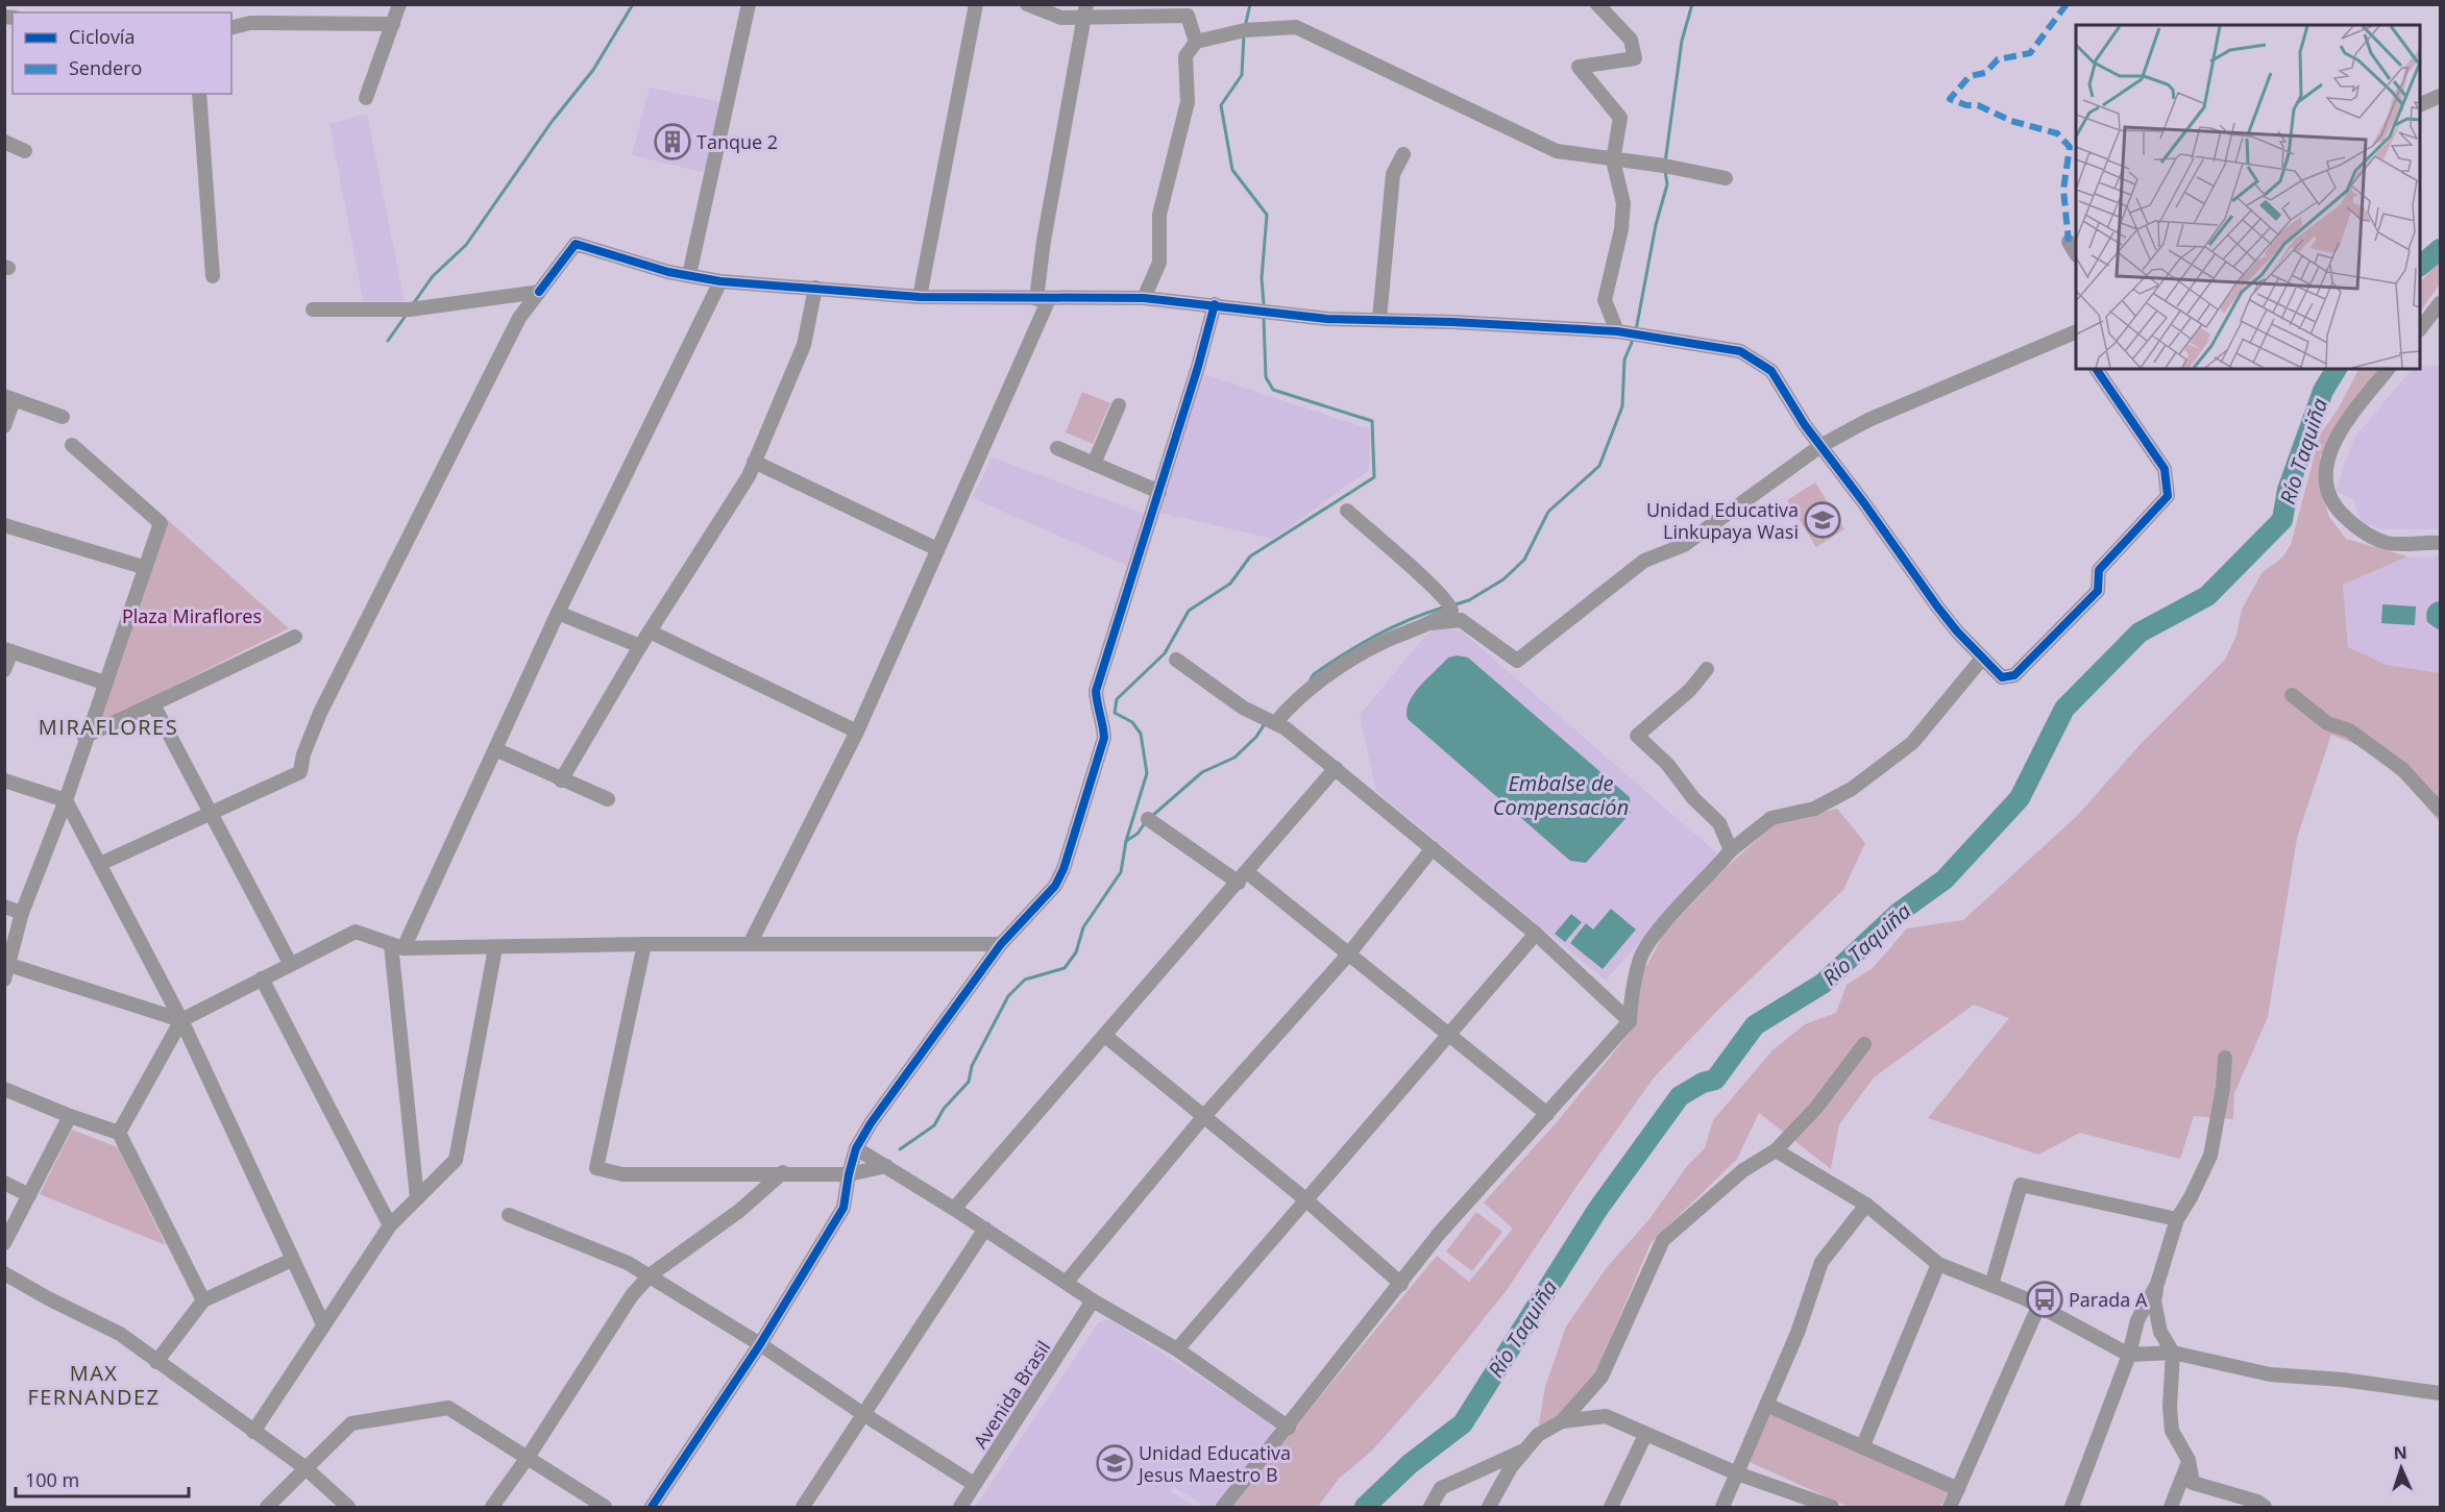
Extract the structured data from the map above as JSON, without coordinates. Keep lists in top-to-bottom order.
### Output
{
  "streets": {
    "street": ["Avenida Brasil"]
  },
  "districts": ["MIRAFLORES", "MAX FERNANDEZ"],
  "water": ["Río Taquiña", "Embalse de Compensación"],
  "parks": ["Plaza Miraflores"],
  "places": {
    "building": ["Tanque 2"],
    "school or university": ["Unidad Educativa Linkupaya Wasi", "Unidad Educativa Jesus Maestro B"],
    "bus stop": ["Parada A"]
  },
  "legend": ["Ciclovía", "Sendero"],
  "scale_bar": "100 m",
  "north": "top"
}
